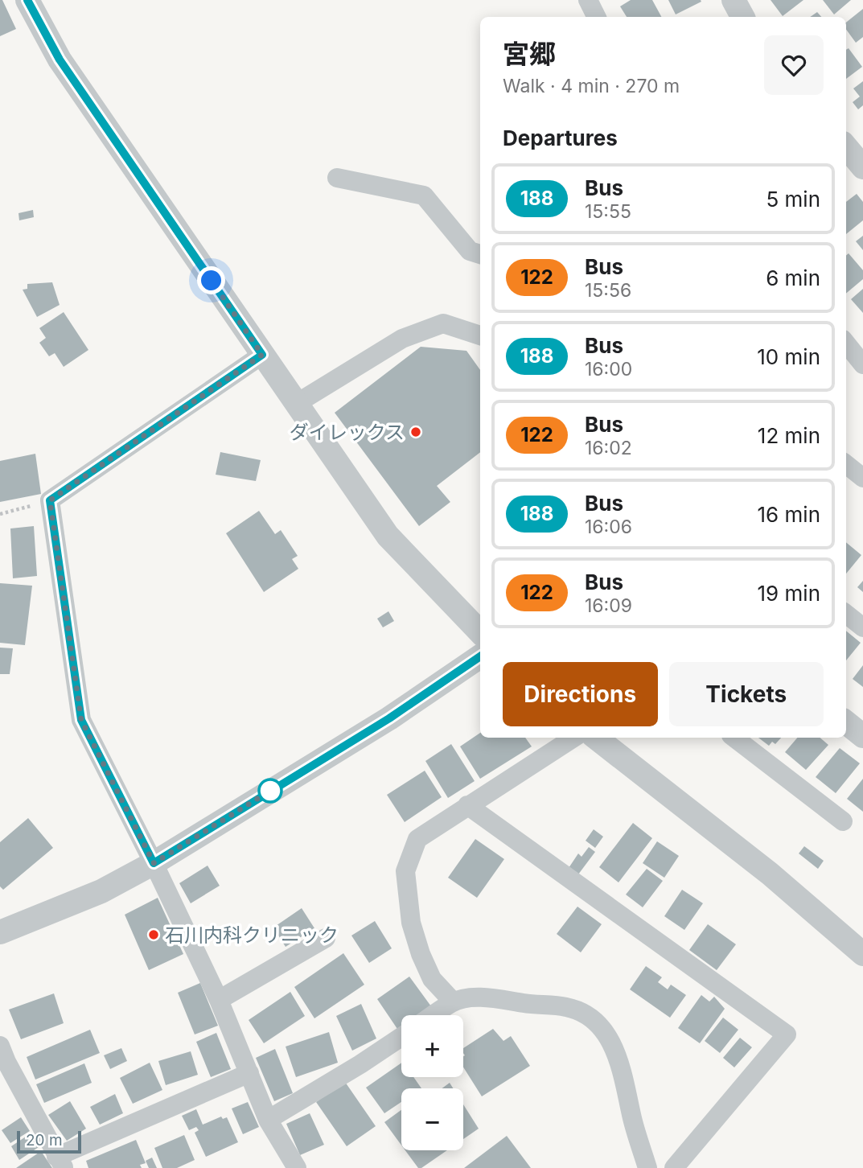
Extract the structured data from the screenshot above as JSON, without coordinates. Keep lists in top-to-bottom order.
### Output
{
  "places": ["ダイレックス", "石川内科クリニック"],
  "lines": ["bus line 188"],
  "scale_bar": "20 m",
  "page": {
    "heading": [
      ["宮郷", "Walk · 4 min · 270 m"],
      "Departures"
    ],
    "list": [
      {
        "mark": "188",
        "name": "Bus",
        "note": "15:55",
        "value": "5 min"
      },
      {
        "mark": "122",
        "name": "Bus",
        "note": "15:56",
        "value": "6 min"
      },
      {
        "mark": "188",
        "name": "Bus",
        "note": "16:00",
        "value": "10 min"
      },
      {
        "mark": "122",
        "name": "Bus",
        "note": "16:02",
        "value": "12 min"
      },
      {
        "mark": "188",
        "name": "Bus",
        "note": "16:06",
        "value": "16 min"
      },
      {
        "mark": "122",
        "name": "Bus",
        "note": "16:09",
        "value": "19 min"
      }
    ],
    "buttons": ["Directions", "Tickets"],
    "map_buttons": ["+", "−"],
    "scale": "20 m"
  }
}
